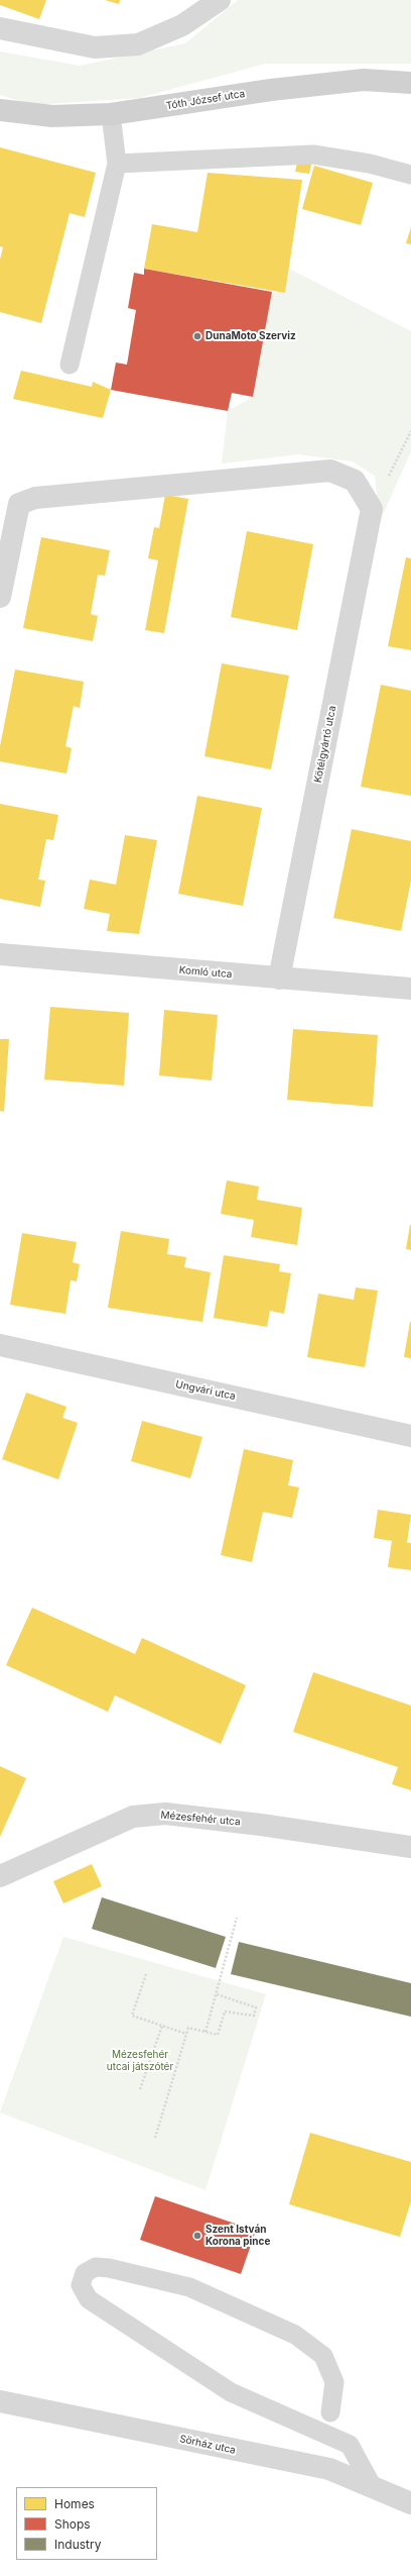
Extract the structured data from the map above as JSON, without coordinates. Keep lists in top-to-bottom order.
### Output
{
  "streets": {
    "street": [
      "Tóth József utca",
      "Kötélgyártó utca",
      "Komló utca",
      "Ungvári utca",
      "Mézesfehér utca",
      "Sörház utca"
    ]
  },
  "crossings": [
    ["Kötélgyártó utca", "Komló utca"]
  ],
  "parks": ["Mézesfehér utcai játszótér"],
  "places": ["DunaMoto Szerviz", "Szent István Korona pince"],
  "legend": ["Homes", "Shops", "Industry"]
}
